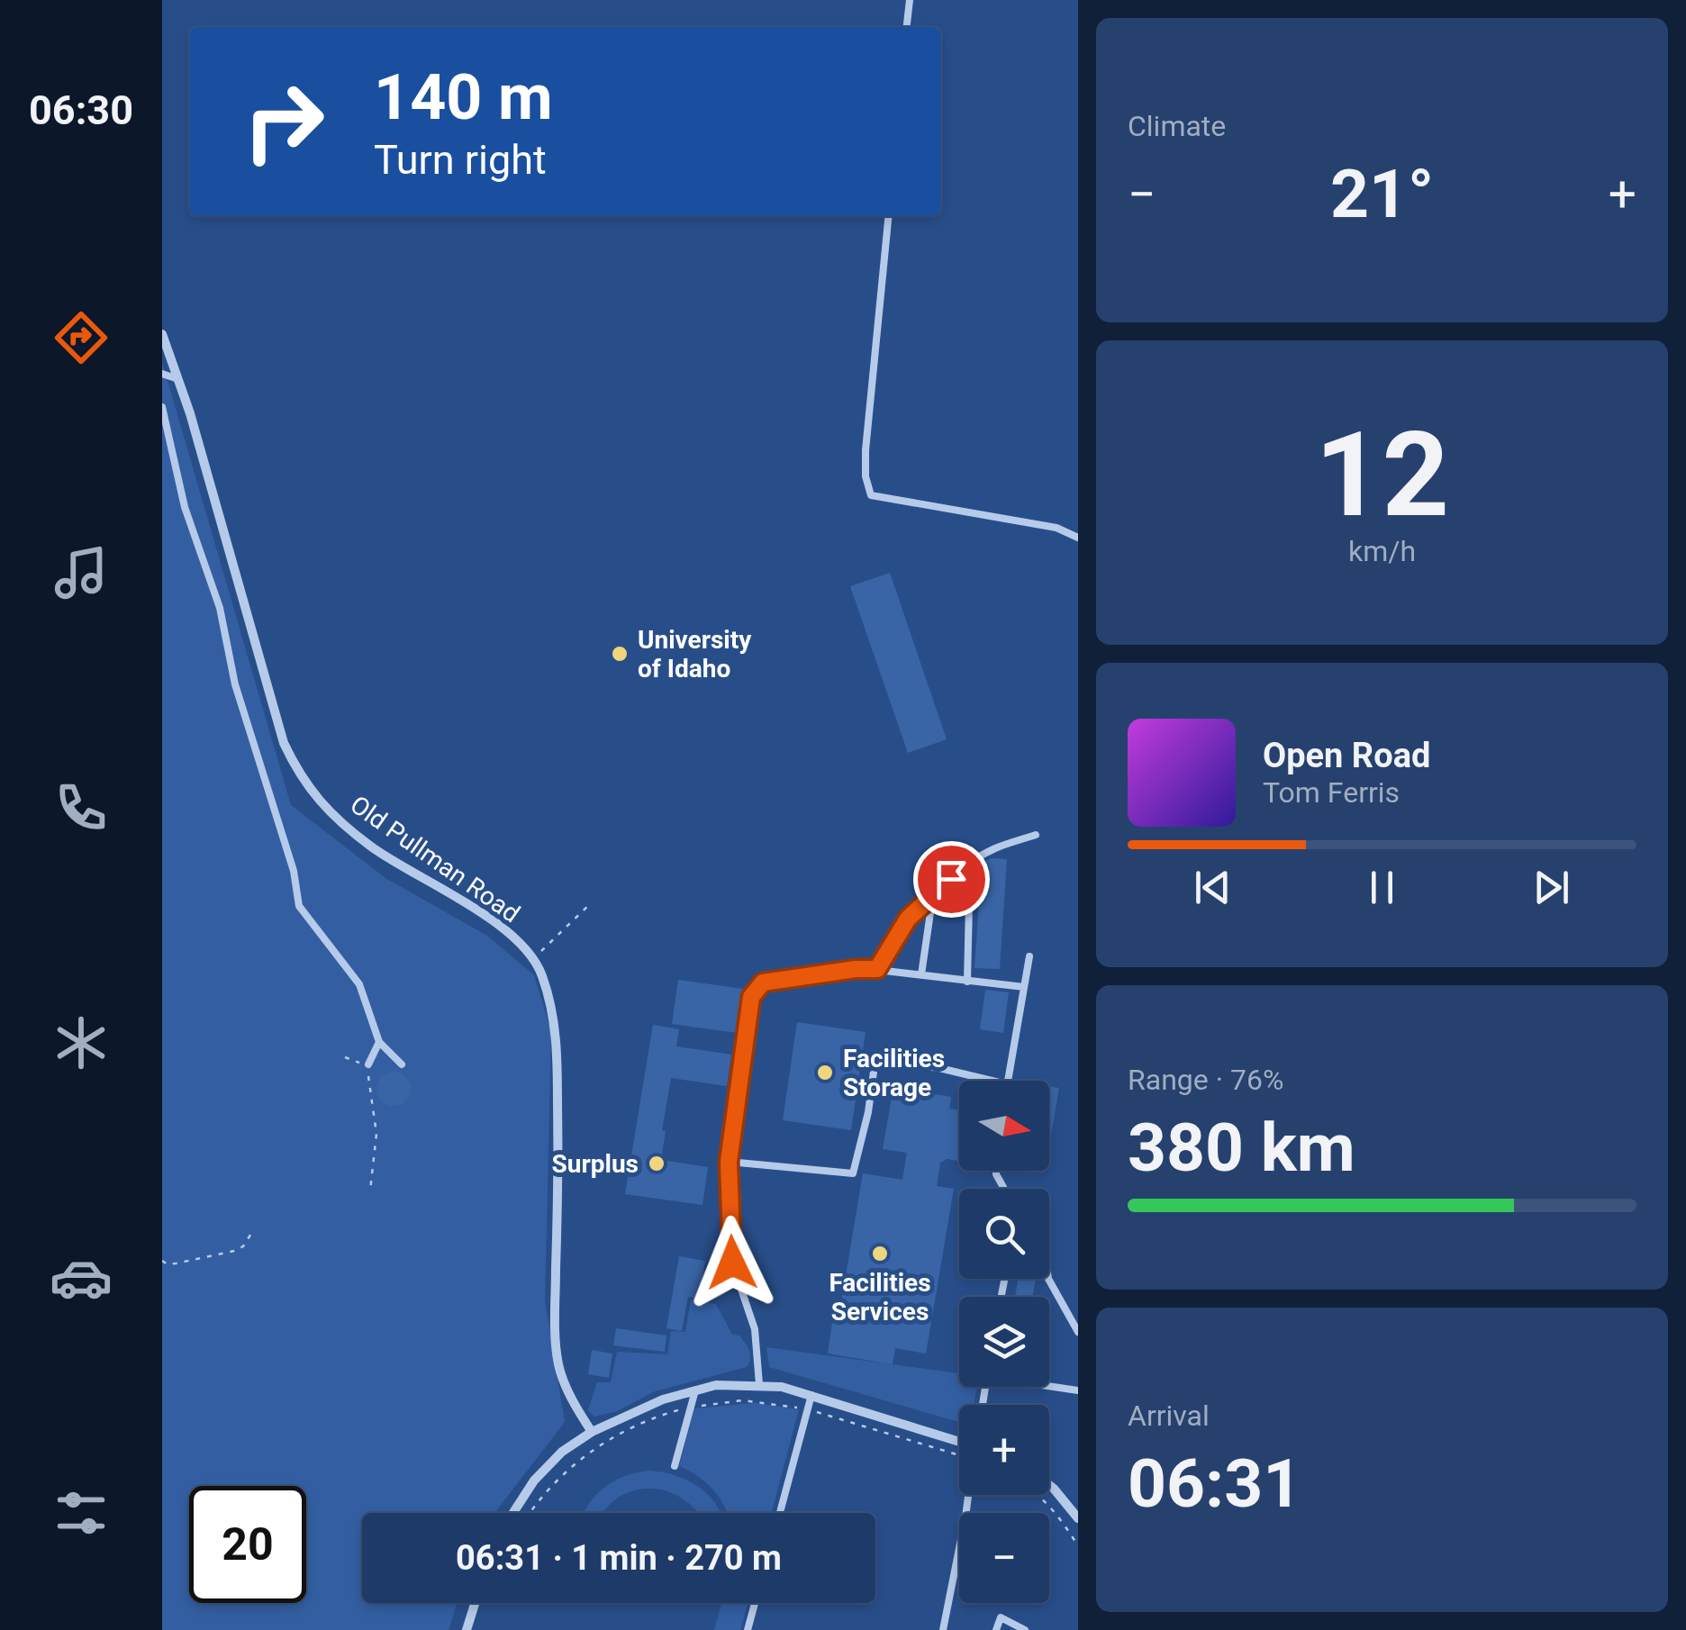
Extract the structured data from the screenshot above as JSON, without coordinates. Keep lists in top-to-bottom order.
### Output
{
  "streets": {
    "street": ["Old Pullman Road"]
  },
  "places": [
    "University of Idaho",
    "Facilities Storage",
    "Surplus",
    "Facilities Services"
  ],
  "north": "right",
  "page": {
    "tabs": "06:30",
    "tile": [
      "Climate",
      ["12", "km/h"],
      ["Range · 76%", "380 km"],
      ["Arrival", "06:31"]
    ],
    "turn": ["140 m", "Turn right"],
    "heat": ["−", "21°", "+"],
    "song": ["Open Road", "Tom Ferris"],
    "map_buttons": ["+", "−"],
    "limit": "20",
    "trip": "06:31 · 1 min · 270 m"
  }
}
